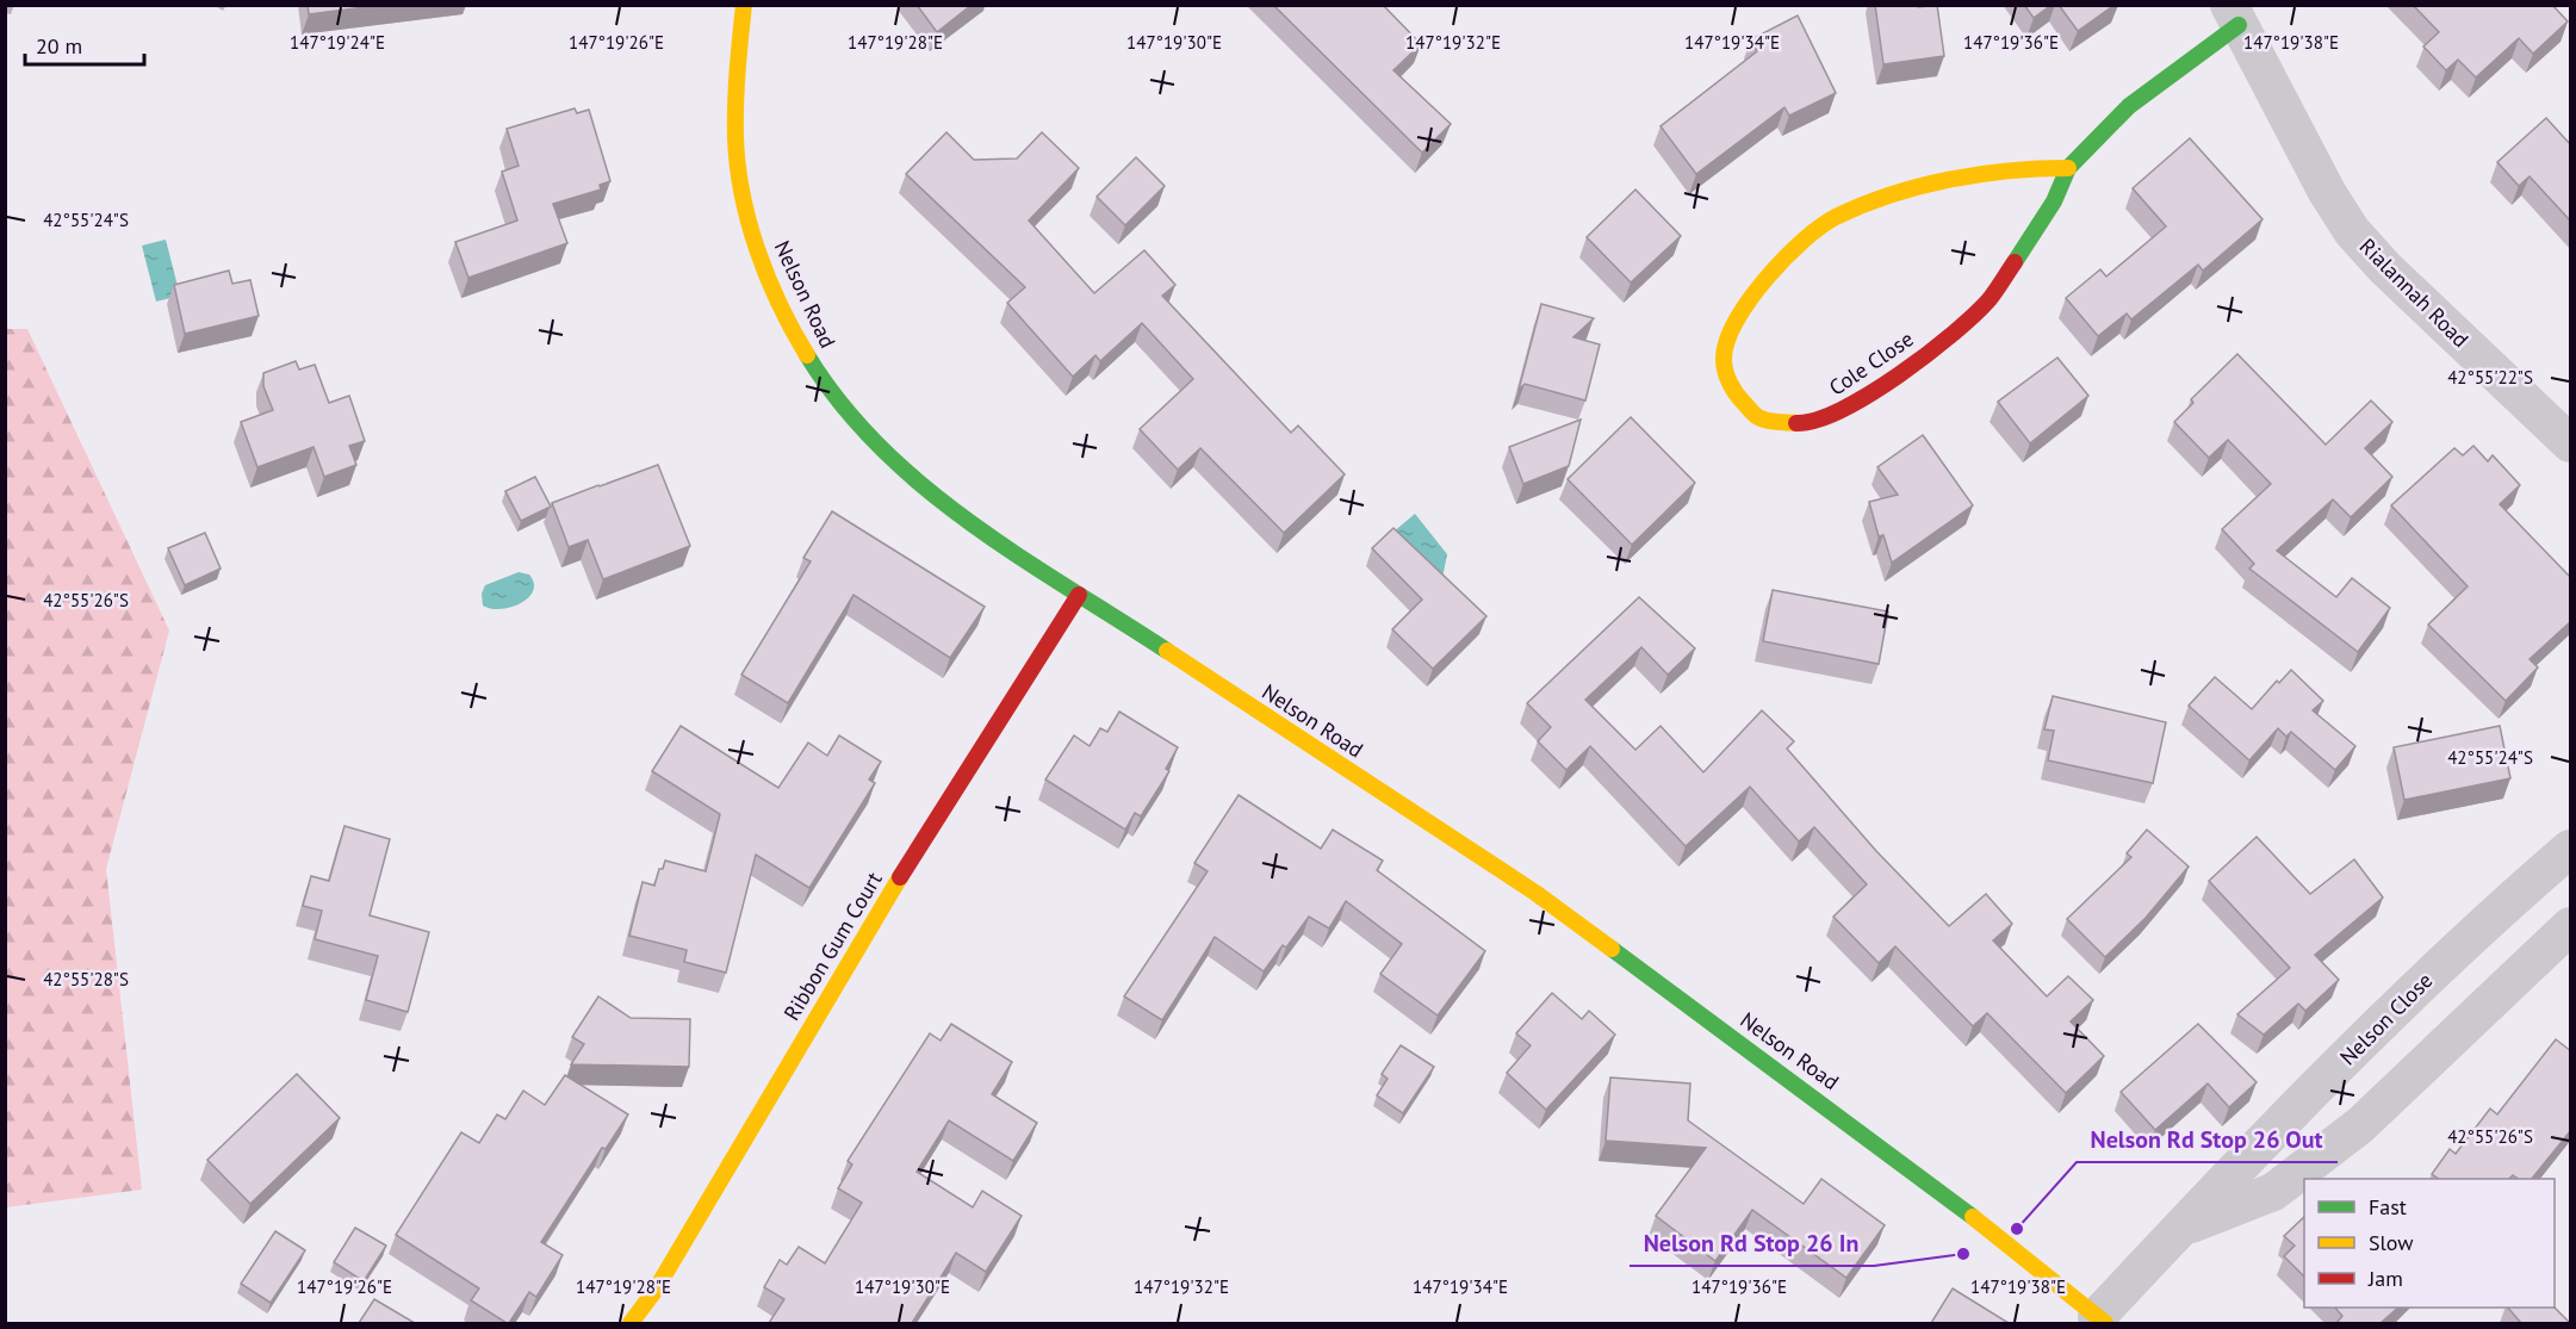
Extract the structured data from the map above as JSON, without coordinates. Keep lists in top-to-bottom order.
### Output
{
  "streets": {
    "street": [
      "Rialannah Road",
      "Nelson Road",
      "Cole Close",
      "Ribbon Gum Court",
      "Nelson Close"
    ]
  },
  "crossings": [
    ["Rialannah Road", "Cole Close"],
    ["Nelson Road", "Ribbon Gum Court"],
    ["Nelson Road", "Nelson Close"]
  ],
  "places": ["Nelson Rd Stop 26 Out", "Nelson Rd Stop 26 In"],
  "legend": ["Fast", "Slow", "Jam"],
  "scale_bar": "20 m",
  "coordinates": [
    "147°19'24\"E",
    "147°19'26\"E",
    "147°19'28\"E",
    "147°19'30\"E",
    "147°19'32\"E",
    "147°19'34\"E",
    "147°19'36\"E",
    "147°19'38\"E",
    "42°55'24\"S",
    "42°55'22\"S",
    "42°55'26\"S",
    "42°55'28\"S"
  ]
}
